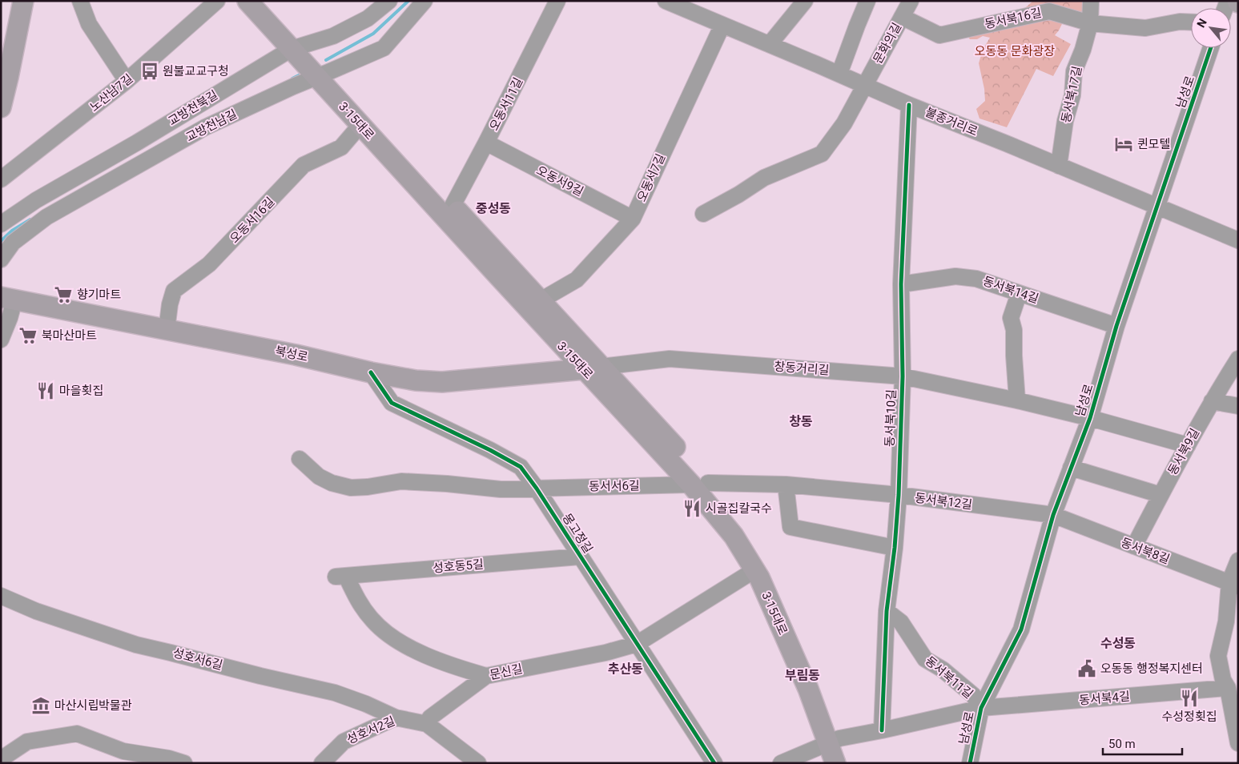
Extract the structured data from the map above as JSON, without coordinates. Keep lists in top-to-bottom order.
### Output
{
  "streets": {
    "main road": ["3·15대로", "북성로"],
    "street": [
      "동서북16길",
      "문화의길",
      "남성로",
      "노산남7길",
      "동서북17길",
      "오동서11길",
      "교방천북길",
      "불종거리로",
      "교방천남길",
      "오동서7길",
      "오동서9길",
      "오동서16길",
      "동서북14길",
      "창동거리길",
      "동서북10길",
      "동서북9길",
      "동서서6길",
      "동서북12길",
      "몽고정길",
      "동서북8길",
      "성호동5길",
      "성호서6길",
      "문신길",
      "동서북11길",
      "동서북4길",
      "성호서2길"
    ]
  },
  "crossings": [
    ["동서북16길", "문화의길"],
    ["동서북16길", "동서북17길"],
    ["문화의길", "불종거리로"],
    ["남성로", "불종거리로"],
    ["남성로", "동서북14길"],
    ["남성로", "창동거리길"],
    ["남성로", "동서북12길"],
    ["남성로", "동서북8길"],
    ["남성로", "동서북11길"],
    ["남성로", "동서북4길"],
    ["동서북17길", "불종거리로"],
    ["오동서11길", "3·15대로"],
    ["오동서11길", "오동서9길"],
    ["교방천북길", "3·15대로"],
    ["3·15대로", "교방천남길"],
    ["3·15대로", "오동서7길"],
    ["3·15대로", "오동서16길"],
    ["3·15대로", "북성로"],
    ["3·15대로", "창동거리길"],
    ["3·15대로", "동서서6길"],
    ["3·15대로", "동서북12길"],
    ["3·15대로", "문신길"],
    ["불종거리로", "오동서7길"],
    ["불종거리로", "동서북10길"],
    ["오동서7길", "오동서9길"],
    ["오동서16길", "북성로"],
    ["동서북14길", "동서북10길"],
    ["북성로", "창동거리길"],
    ["북성로", "몽고정길"],
    ["창동거리길", "동서북10길"],
    ["창동거리길", "동서북9길"],
    ["동서북10길", "동서북12길"],
    ["동서북10길", "동서북11길"],
    ["동서북9길", "동서북8길"],
    ["동서서6길", "동서북12길"],
    ["동서서6길", "몽고정길"],
    ["동서북12길", "동서북8길"],
    ["몽고정길", "성호동5길"],
    ["몽고정길", "문신길"],
    ["성호동5길", "문신길"],
    ["성호서6길", "성호서2길"],
    ["문신길", "성호서2길"],
    ["동서북11길", "동서북4길"]
  ],
  "districts": [
    "중성동",
    "창동",
    "수성동",
    "추산동",
    "부림동"
  ],
  "parks": ["오동동 문화광장"],
  "places": {
    "bus stop": ["원불교교구청"],
    "hotel": ["퀸모텔"],
    "supermarket": ["향기마트", "북마산마트"],
    "restaurant": ["마을횟집", "시골집칼국수", "수성정횟집"],
    "public building": ["오동동 행정복지센터"],
    "museum": ["마산시립박물관"]
  },
  "scale_bar": "50 m",
  "north": "top left"
}
